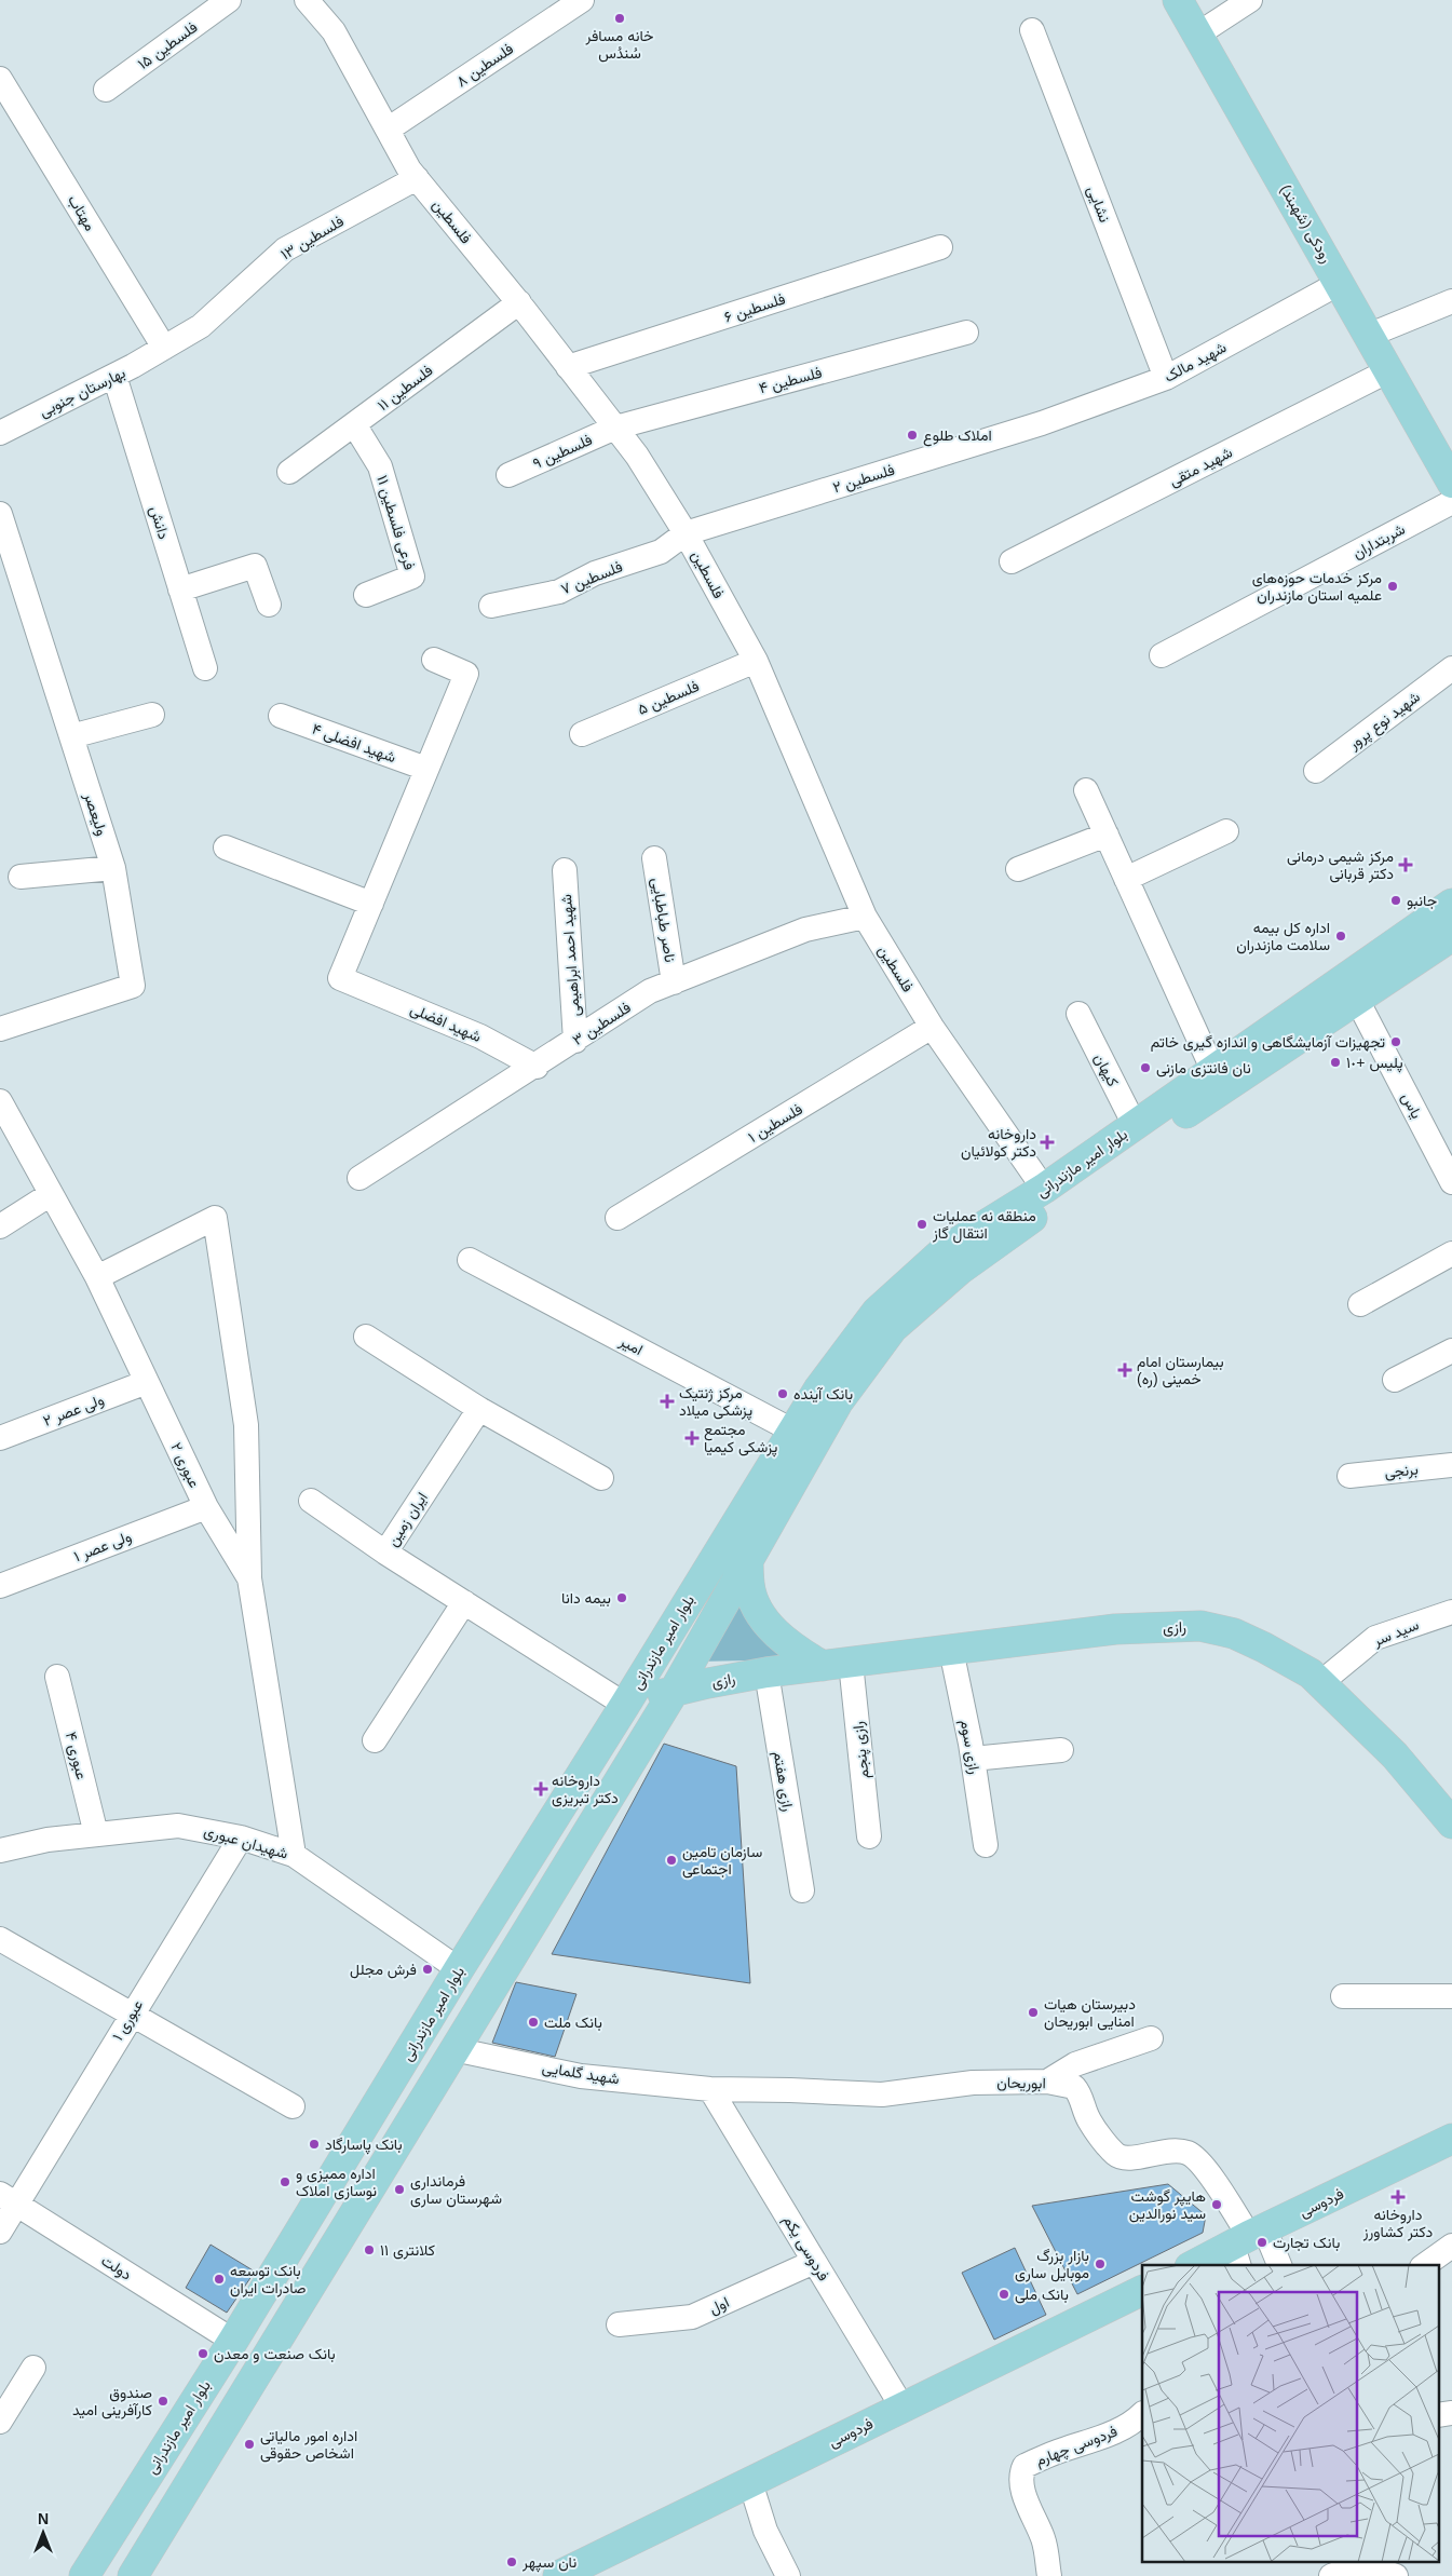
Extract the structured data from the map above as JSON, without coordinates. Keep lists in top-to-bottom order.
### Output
{
  "streets": {
    "main road": [
      "رودکی (شهبند)",
      "بلوار امیر مازندرانی",
      "رازی",
      "فردوسی"
    ],
    "street": [
      "فلسطین ۱۵",
      "فلسطین ۸",
      "نشایی",
      "مهتاب",
      "فلسطین",
      "فلسطین ۱۳",
      "فلسطین ۶",
      "شهید مالک",
      "فلسطین ۴",
      "فلسطین ۱۱",
      "بهارستان جنوبی",
      "فلسطین ۹",
      "شهید متقی",
      "فلسطین ۲",
      "دانش",
      "فرعی فلسطین ۱۱",
      "شربتداران",
      "فلسطین ۷",
      "فلسطین ۵",
      "شهید نوع پرور",
      "شهید افضلی ۴",
      "ولیعصر",
      "ناصر طباطبایی",
      "شهید احمد ابراهیمی",
      "شهید افضلی",
      "فلسطین ۳",
      "کیهان",
      "یاس",
      "فلسطین ۱",
      "امیر",
      "ولی عصر ۲",
      "عبوری ۲",
      "برنجی",
      "ایران زمین",
      "ولی عصر ۱",
      "سید سر",
      "رازی سوم",
      "رازی پنجم",
      "عبوری ۴",
      "رازی هفتم",
      "شهیدان عبوری",
      "عبوری ۱",
      "شهید گلمایی",
      "ابوریحان",
      "فردوسی یکم",
      "دولت",
      "اول",
      "فردوسی چهارم"
    ]
  },
  "crossings": [
    ["فلسطین ۸", "فلسطین"],
    ["نشایی", "شهید مالک"],
    ["مهتاب", "فلسطین ۱۳"],
    ["مهتاب", "بهارستان جنوبی"],
    ["فلسطین", "فلسطین ۱۳"],
    ["فلسطین", "فلسطین ۶"],
    ["فلسطین", "فلسطین ۴"],
    ["فلسطین", "فلسطین ۱۱"],
    ["فلسطین", "فلسطین ۹"],
    ["فلسطین", "فلسطین ۲"],
    ["فلسطین", "فلسطین ۷"],
    ["فلسطین", "فلسطین ۵"],
    ["فلسطین", "فلسطین ۳"],
    ["فلسطین", "فلسطین ۱"],
    ["فلسطین", "بلوار امیر مازندرانی"],
    ["رودکی (شهبند)", "شهید مالک"],
    ["رودکی (شهبند)", "شهید متقی"],
    ["فلسطین ۱۳", "بهارستان جنوبی"],
    ["شهید مالک", "فلسطین ۲"],
    ["فلسطین ۴", "فلسطین ۹"],
    ["فلسطین ۱۱", "فرعی فلسطین ۱۱"],
    ["بهارستان جنوبی", "دانش"],
    ["فلسطین ۲", "فلسطین ۷"],
    ["ناصر طباطبایی", "فلسطین ۳"],
    ["شهید احمد ابراهیمی", "فلسطین ۳"],
    ["شهید افضلی", "فلسطین ۳"],
    ["کیهان", "بلوار امیر مازندرانی"],
    ["یاس", "بلوار امیر مازندرانی"],
    ["بلوار امیر مازندرانی", "امیر"],
    ["بلوار امیر مازندرانی", "ایران زمین"],
    ["بلوار امیر مازندرانی", "رازی"],
    ["بلوار امیر مازندرانی", "شهیدان عبوری"],
    ["بلوار امیر مازندرانی", "شهید گلمایی"],
    ["بلوار امیر مازندرانی", "دولت"],
    ["ولی عصر ۲", "عبوری ۲"],
    ["عبوری ۲", "ولی عصر ۱"],
    ["عبوری ۲", "شهیدان عبوری"],
    ["ایران زمین", "رازی"],
    ["رازی", "سید سر"],
    ["رازی", "رازی سوم"],
    ["رازی", "رازی پنجم"],
    ["رازی", "رازی هفتم"],
    ["عبوری ۴", "شهیدان عبوری"],
    ["شهیدان عبوری", "عبوری ۱"],
    ["عبوری ۱", "دولت"],
    ["شهید گلمایی", "ابوریحان"],
    ["شهید گلمایی", "فردوسی یکم"],
    ["ابوریحان", "فردوسی"],
    ["ابوریحان", "فردوسی یکم"],
    ["فردوسی", "فردوسی یکم"],
    ["فردوسی یکم", "اول"]
  ],
  "places": {
    "other": [
      "خانه مسافر سُندُس",
      "املاک طلوع",
      "مرکز خدمات حوزه‌های علمیه استان مازندران",
      "جانبو",
      "اداره کل بیمه سلامت مازندران",
      "تجهیزات آزمایشگاهی و اندازه گیری خاتم",
      "پلیس +١٠",
      "نان فانتزی مازنی",
      "منطقه نه عملیات انتقال گاز",
      "بانک آینده",
      "بیمه دانا",
      "سازمان تامین اجتماعی",
      "فرش مجلل",
      "دبیرستان هیات امنایی ابوریحان",
      "بانک ملت",
      "بانک پاسارگاد",
      "اداره ممیزی و نوسازی املاک",
      "فرمانداری شهرستان ساری",
      "هایپر گوشت سید نورالدین",
      "بانک تجارت",
      "کلانتری ۱۱",
      "بازار بزرگ موبایل ساری",
      "بانک توسعه صادرات ایران",
      "بانک ملی",
      "بانک صنعت و معدن",
      "صندوق کارآفرینی امید",
      "اداره امور مالیاتی اشخاص حقوقی",
      "نان سپهر"
    ],
    "health": [
      "مرکز شیمی درمانی دکتر قربانی",
      "داروخانه دکتر کولائیان",
      "بیمارستان امام خمینی (ره)",
      "مرکز ژنتیک پزشکی میلاد",
      "مجتمع پزشکی کیمیا",
      "داروخانه دکتر تبریزی",
      "داروخانه دکتر کشاورز"
    ]
  },
  "north": "top"
}
